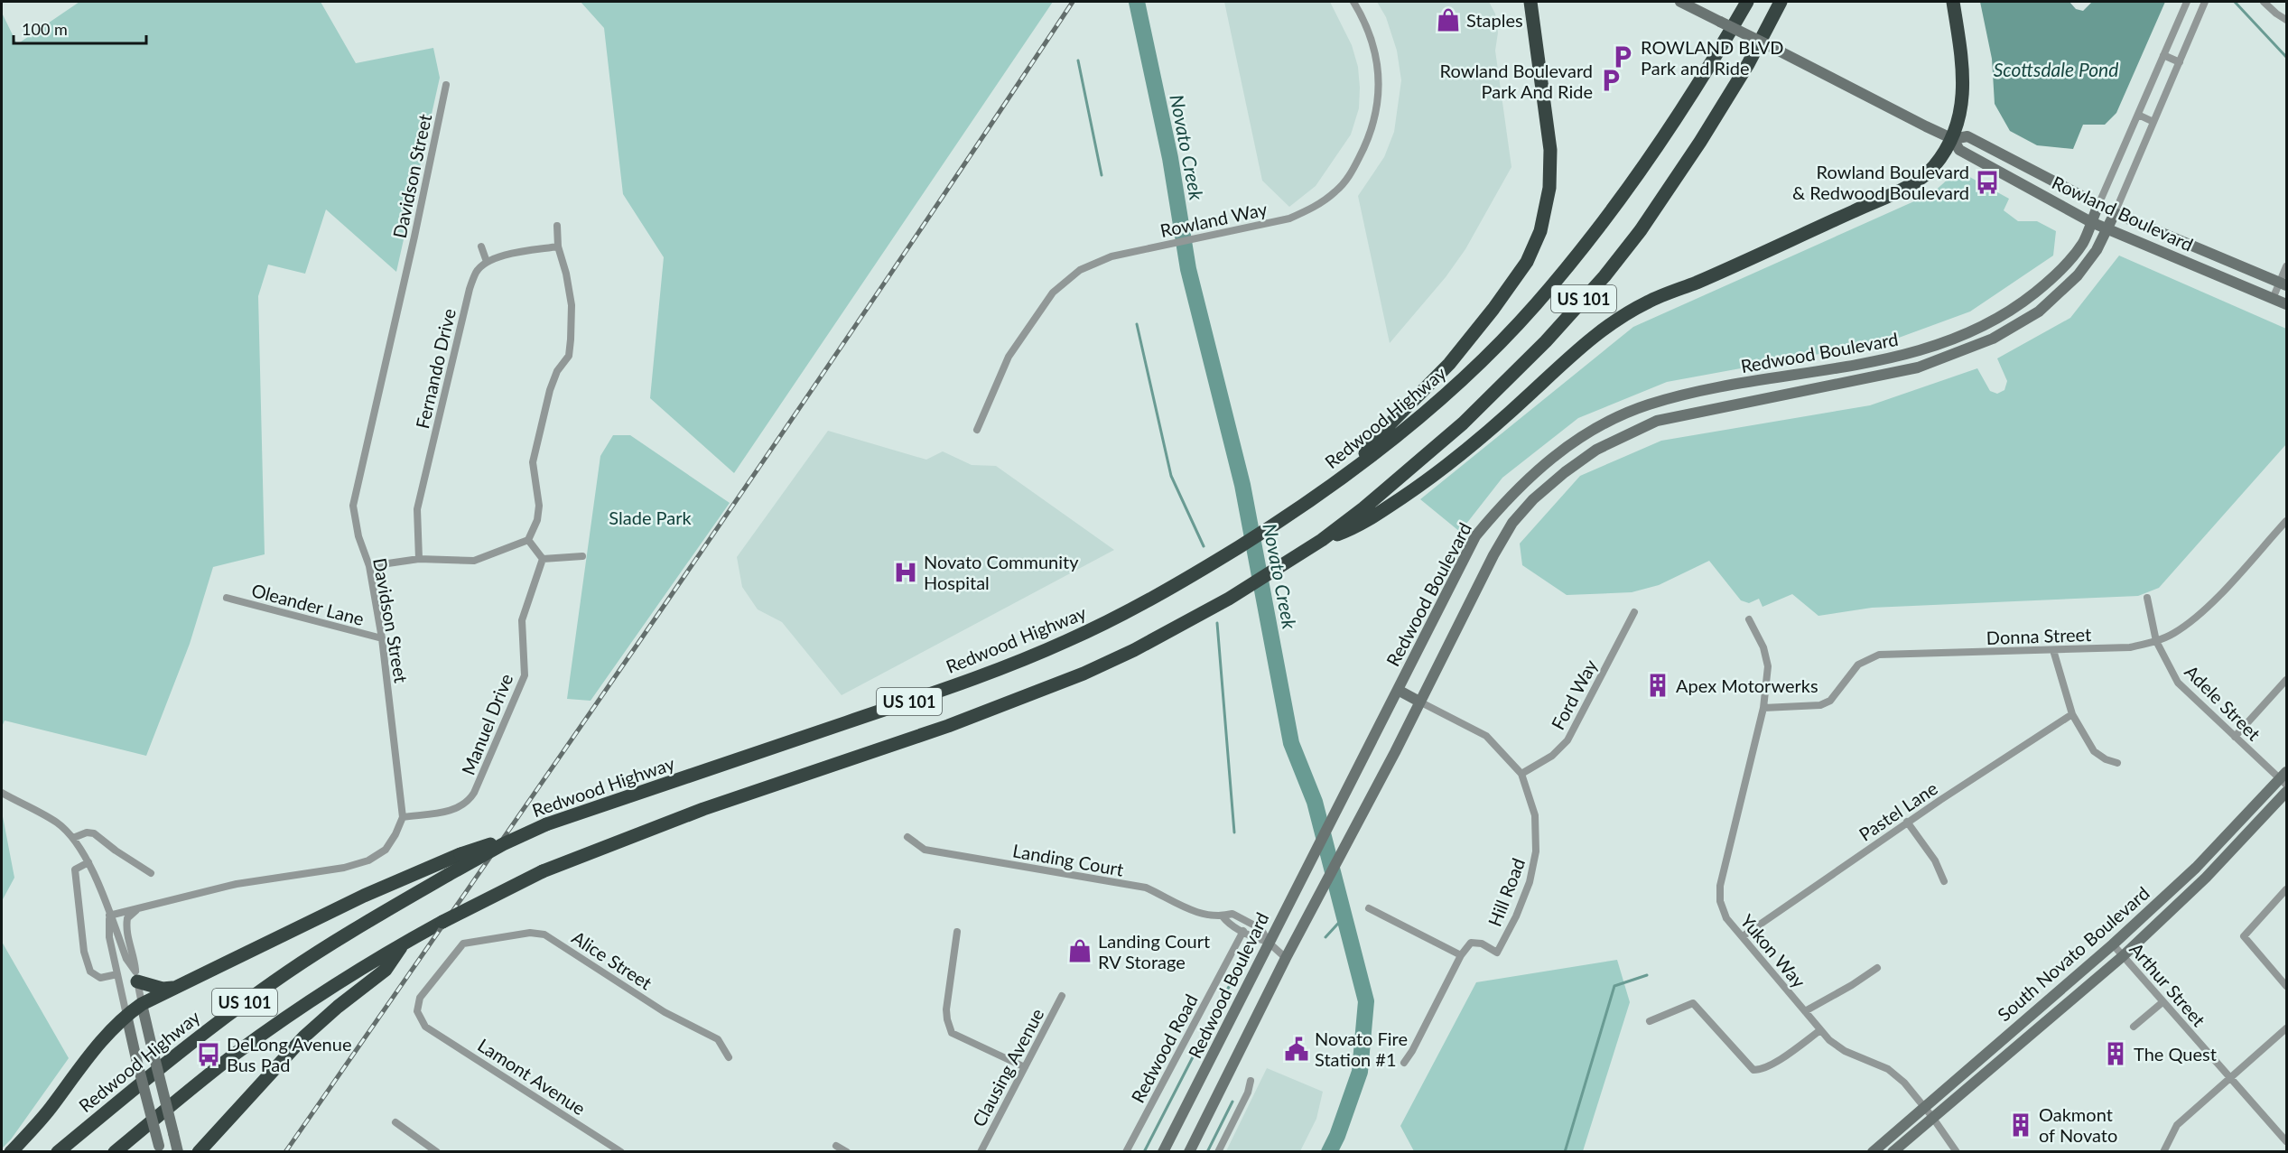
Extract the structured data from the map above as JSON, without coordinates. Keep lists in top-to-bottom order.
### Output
{
  "streets": {
    "highway": ["US 101", "Redwood Highway"],
    "main road": ["Rowland Boulevard", "Redwood Boulevard", "South Novato Boulevard"],
    "street": [
      "Davidson Street",
      "Rowland Way",
      "Fernando Drive",
      "Oleander Lane",
      "Donna Street",
      "Ford Way",
      "Adele Street",
      "Manuel Drive",
      "Pastel Lane",
      "Landing Court",
      "Hill Road",
      "Yukon Way",
      "Alice Street",
      "Arthur Street",
      "Redwood Road",
      "Clausing Avenue",
      "Lamont Avenue"
    ]
  },
  "crossings": [
    ["Davidson Street", "Oleander Lane"],
    ["Davidson Street", "Manuel Drive"],
    ["Rowland Boulevard", "Redwood Boulevard"],
    ["Redwood Boulevard", "Landing Court"],
    ["Redwood Boulevard", "Hill Road"],
    ["Donna Street", "Adele Street"],
    ["Donna Street", "Yukon Way"],
    ["Ford Way", "Hill Road"],
    ["Adele Street", "South Novato Boulevard"],
    ["Pastel Lane", "Yukon Way"],
    ["Landing Court", "Redwood Road"],
    ["Yukon Way", "South Novato Boulevard"],
    ["South Novato Boulevard", "Arthur Street"],
    ["Alice Street", "Lamont Avenue"]
  ],
  "water": ["Scottsdale Pond", "Novato Creek"],
  "parks": ["Slade Park"],
  "places": {
    "shop": ["Staples", "Landing Court RV Storage"],
    "parking": ["ROWLAND BLVD Park and Ride", "Rowland Boulevard Park And Ride"],
    "bus stop": ["Rowland Boulevard & Redwood Boulevard", "DeLong Avenue Bus Pad"],
    "hospital": ["Novato Community Hospital"],
    "building": ["Apex Motorwerks", "The Quest", "Oakmont of Novato"],
    "public building": ["Novato Fire Station #1"]
  },
  "scale_bar": "100 m"
}
